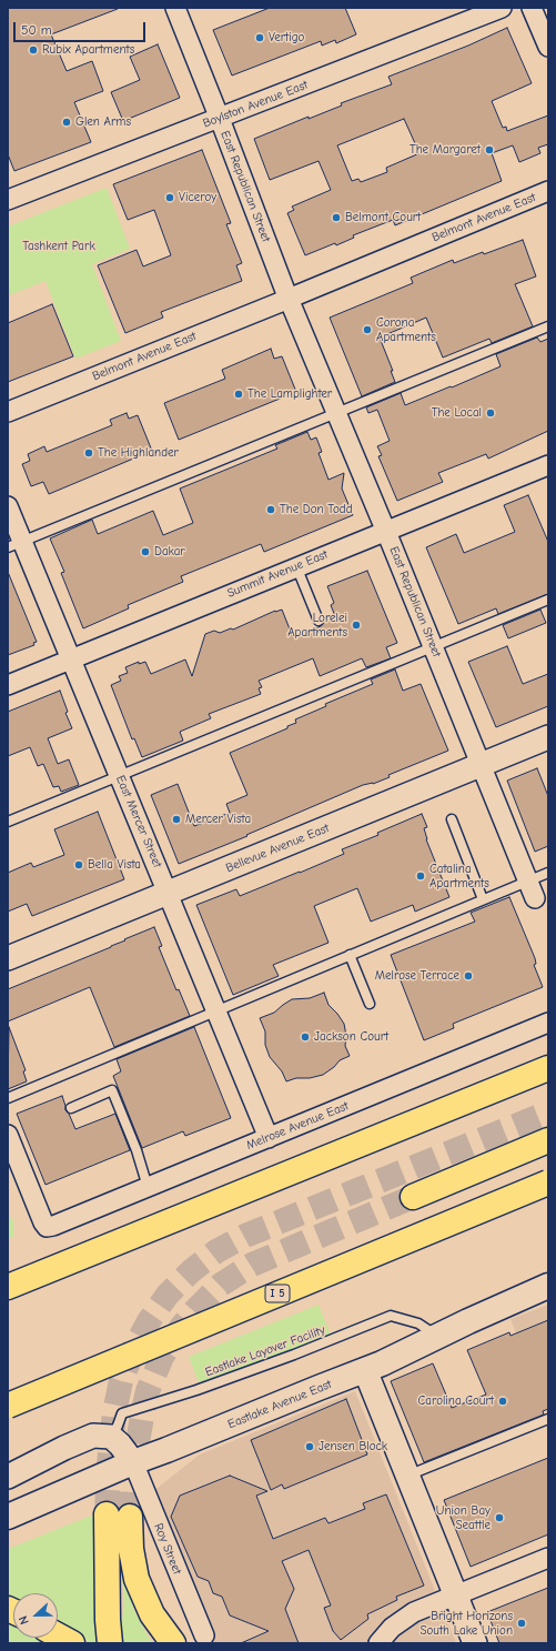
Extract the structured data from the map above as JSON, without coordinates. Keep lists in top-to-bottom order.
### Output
{
  "streets": {
    "highway": ["I 5"],
    "main road": ["Eastlake Avenue East"],
    "street": [
      "Boylston Avenue East",
      "East Republican Street",
      "Belmont Avenue East",
      "Summit Avenue East",
      "East Mercer Street",
      "Bellevue Avenue East",
      "Melrose Avenue East",
      "Roy Street"
    ],
    "lane": ["Eastlake Layover Facility"]
  },
  "crossings": [
    ["Boylston Avenue East", "East Republican Street"],
    ["East Republican Street", "Belmont Avenue East"],
    ["East Republican Street", "Summit Avenue East"],
    ["East Republican Street", "Bellevue Avenue East"],
    ["Summit Avenue East", "East Mercer Street"],
    ["East Mercer Street", "Bellevue Avenue East"],
    ["East Mercer Street", "Melrose Avenue East"],
    ["Eastlake Layover Facility", "Eastlake Avenue East"],
    ["Eastlake Avenue East", "Roy Street"]
  ],
  "parks": ["Tashkent Park"],
  "places": [
    "Vertigo",
    "Rubix Apartments",
    "Glen Arms",
    "The Margaret",
    "Viceroy",
    "Belmont Court",
    "Corona Apartments",
    "The Lamplighter",
    "The Local",
    "The Highlander",
    "The Don Todd",
    "Dakar",
    "Lorelei Apartments",
    "Mercer Vista",
    "Bella Vista",
    "Catalina Apartments",
    "Melrose Terrace",
    "Jackson Court",
    "Carolina Court",
    "Jensen Block",
    "Union Bay Seattle",
    "Bright Horizons South Lake Union"
  ],
  "scale_bar": "50 m",
  "north": "left"
}
